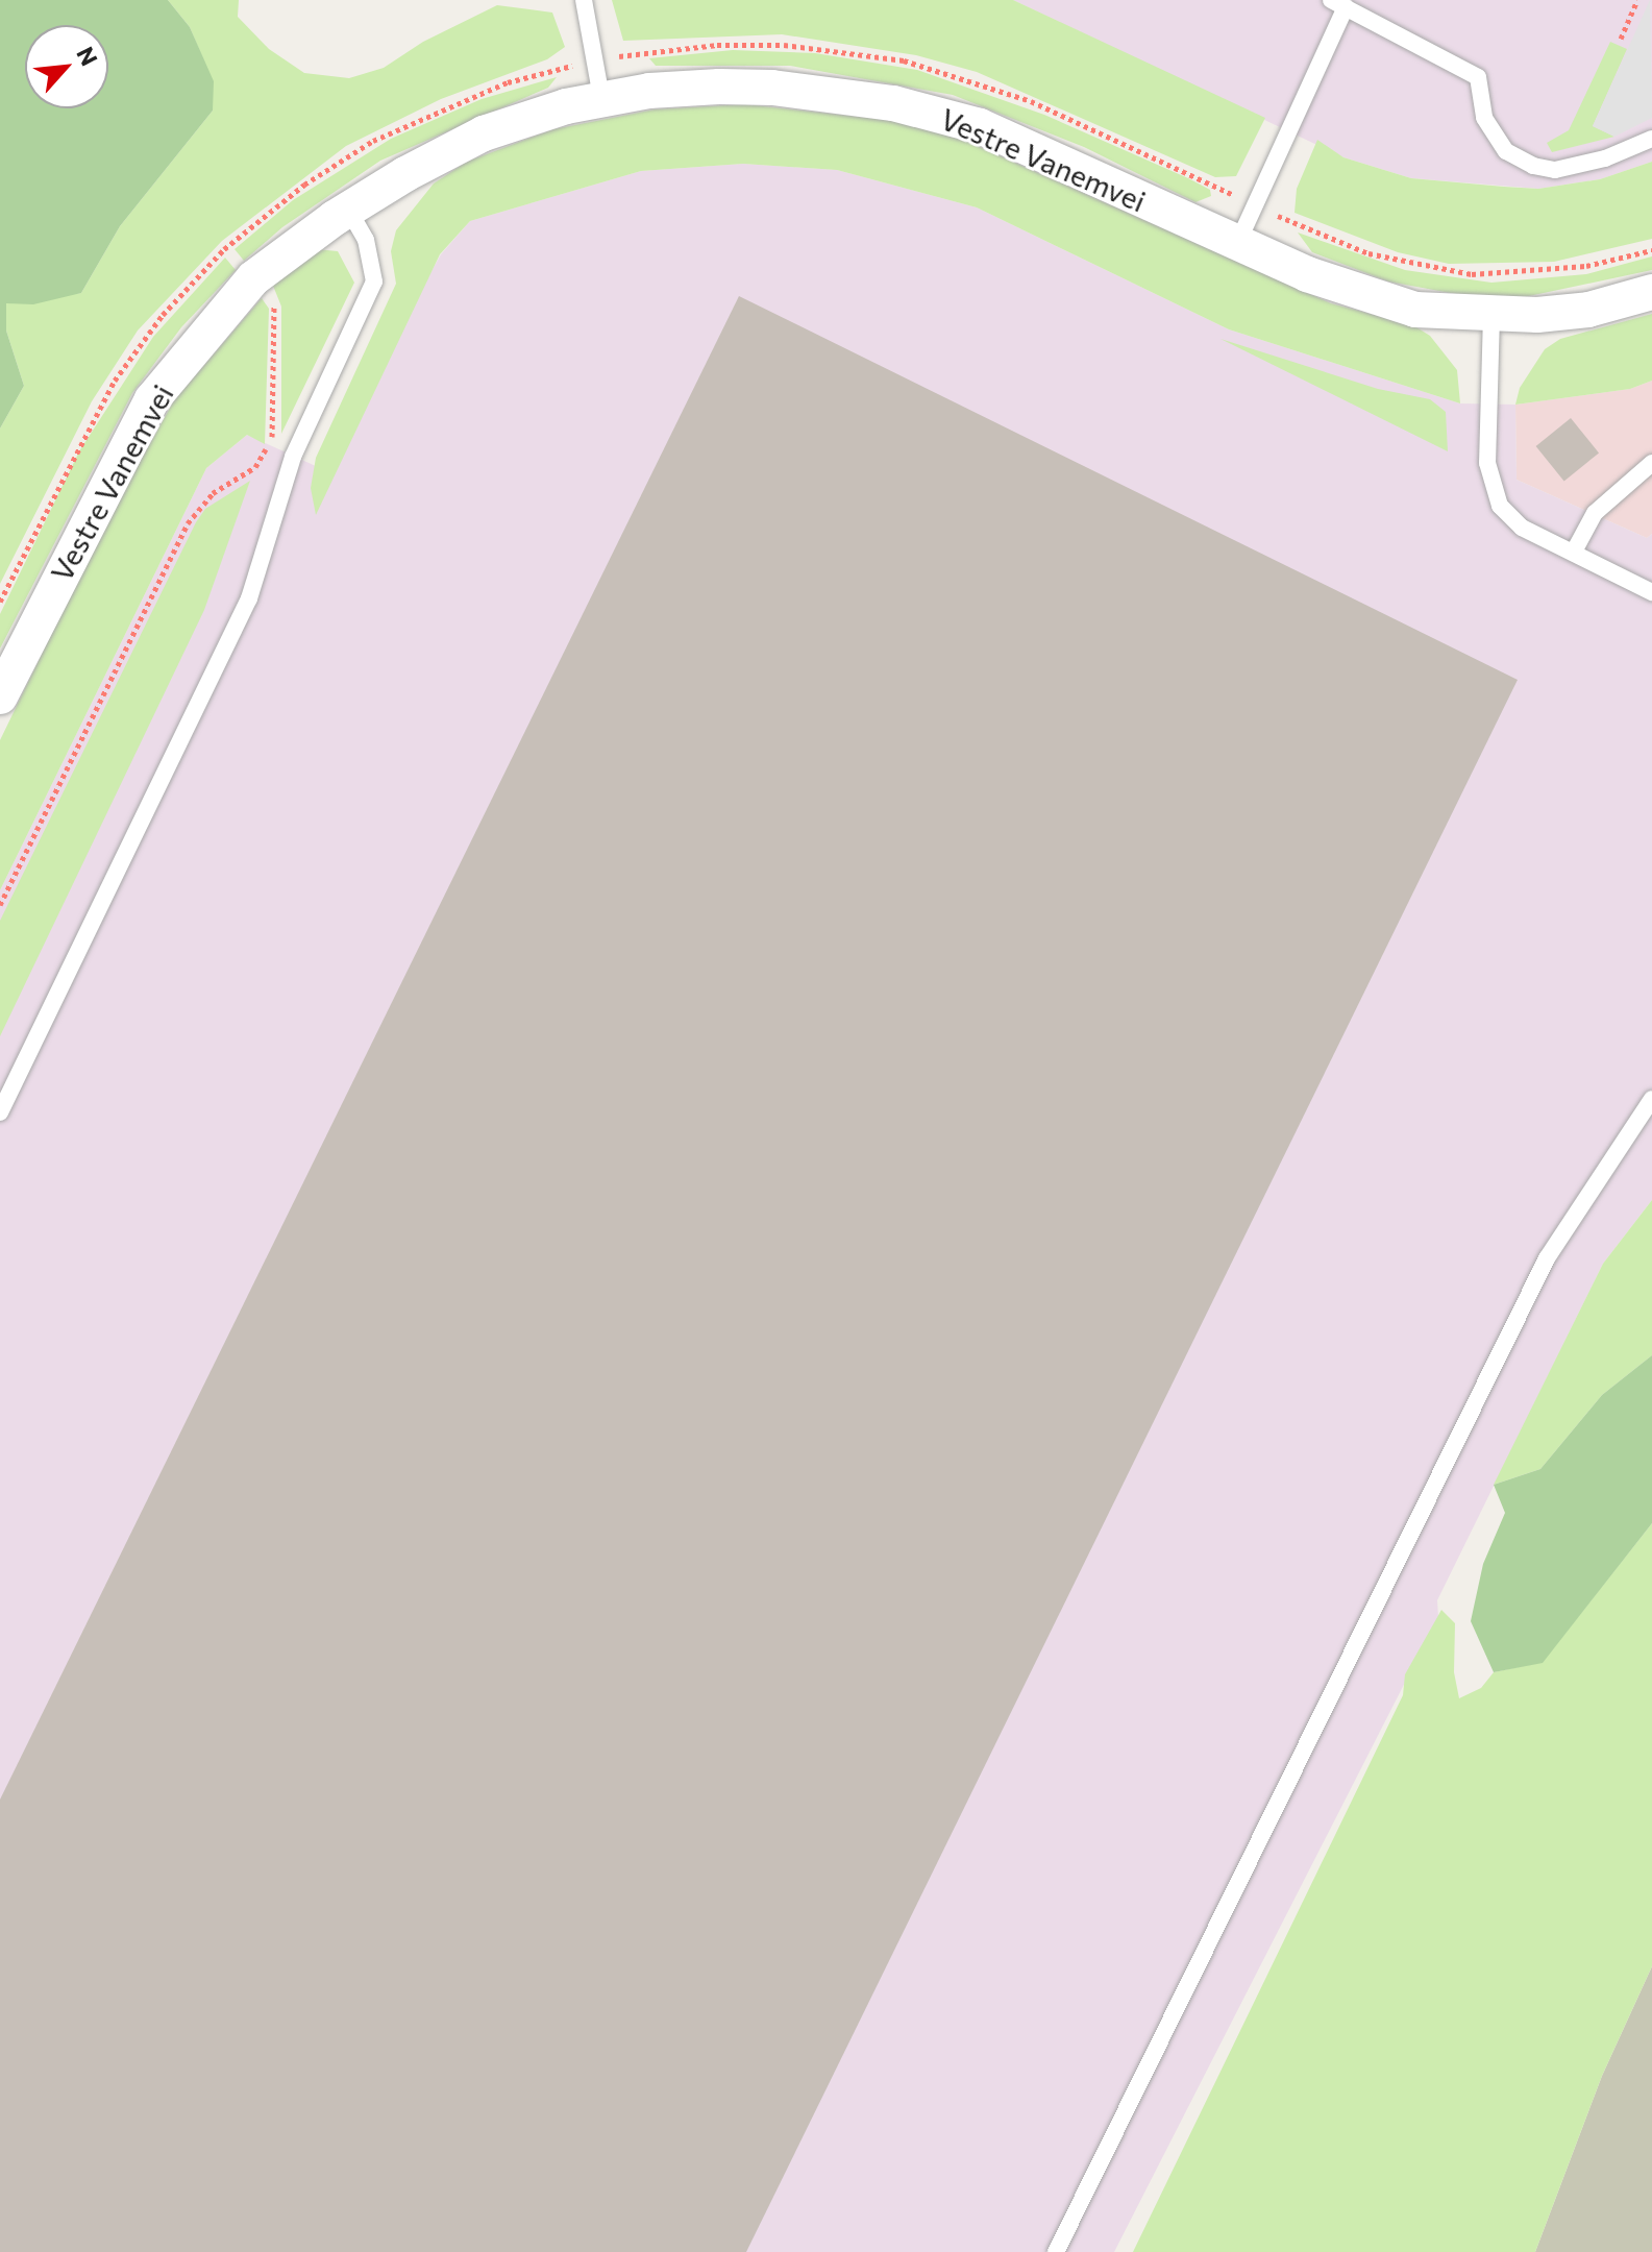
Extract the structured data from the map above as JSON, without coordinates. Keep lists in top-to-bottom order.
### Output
{
  "streets": {
    "street": ["Vestre Vanemvei"]
  },
  "north": "top right"
}
